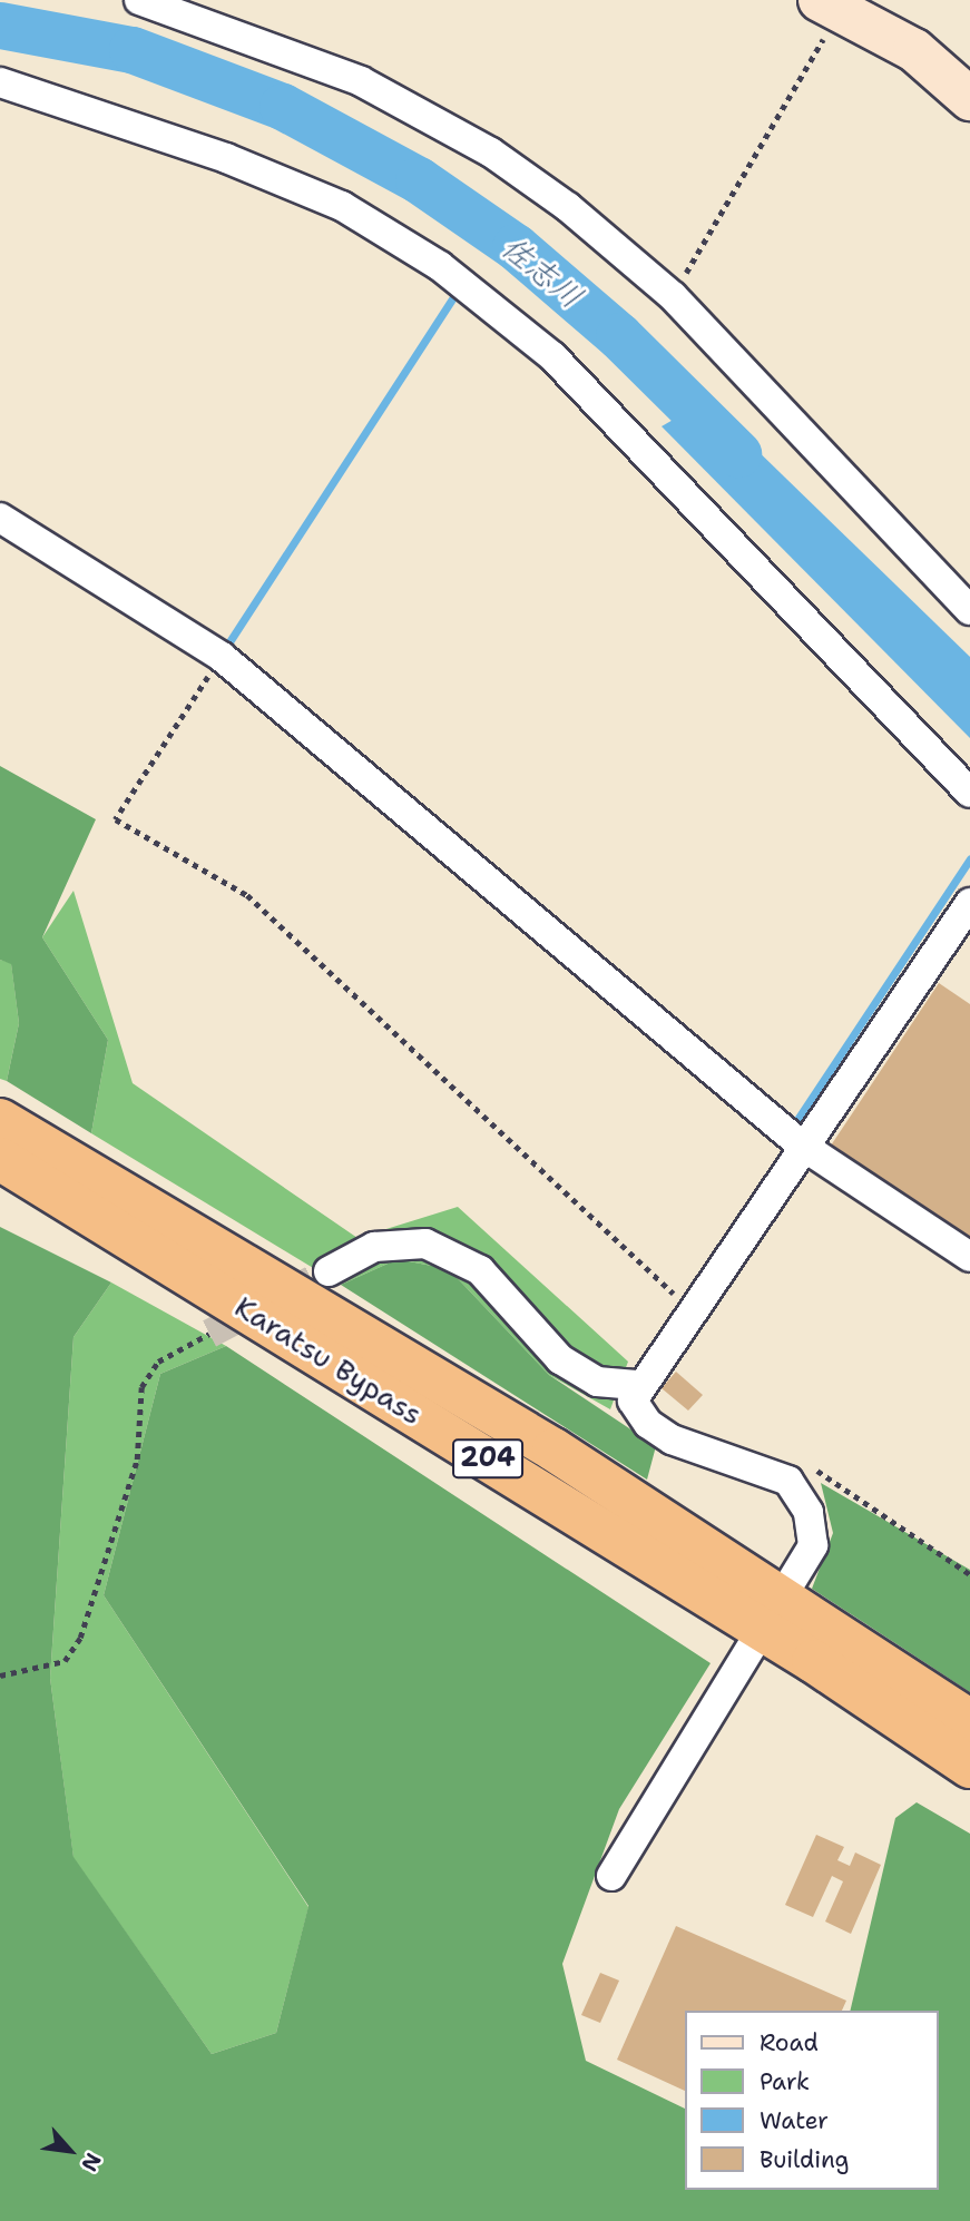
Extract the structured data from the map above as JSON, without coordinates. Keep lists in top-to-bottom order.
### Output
{
  "streets": {
    "highway": ["Karatsu Bypass", "204"]
  },
  "water": ["佐志川"],
  "legend": [
    "Road",
    "Park",
    "Water",
    "Building"
  ],
  "north": "bottom right"
}
